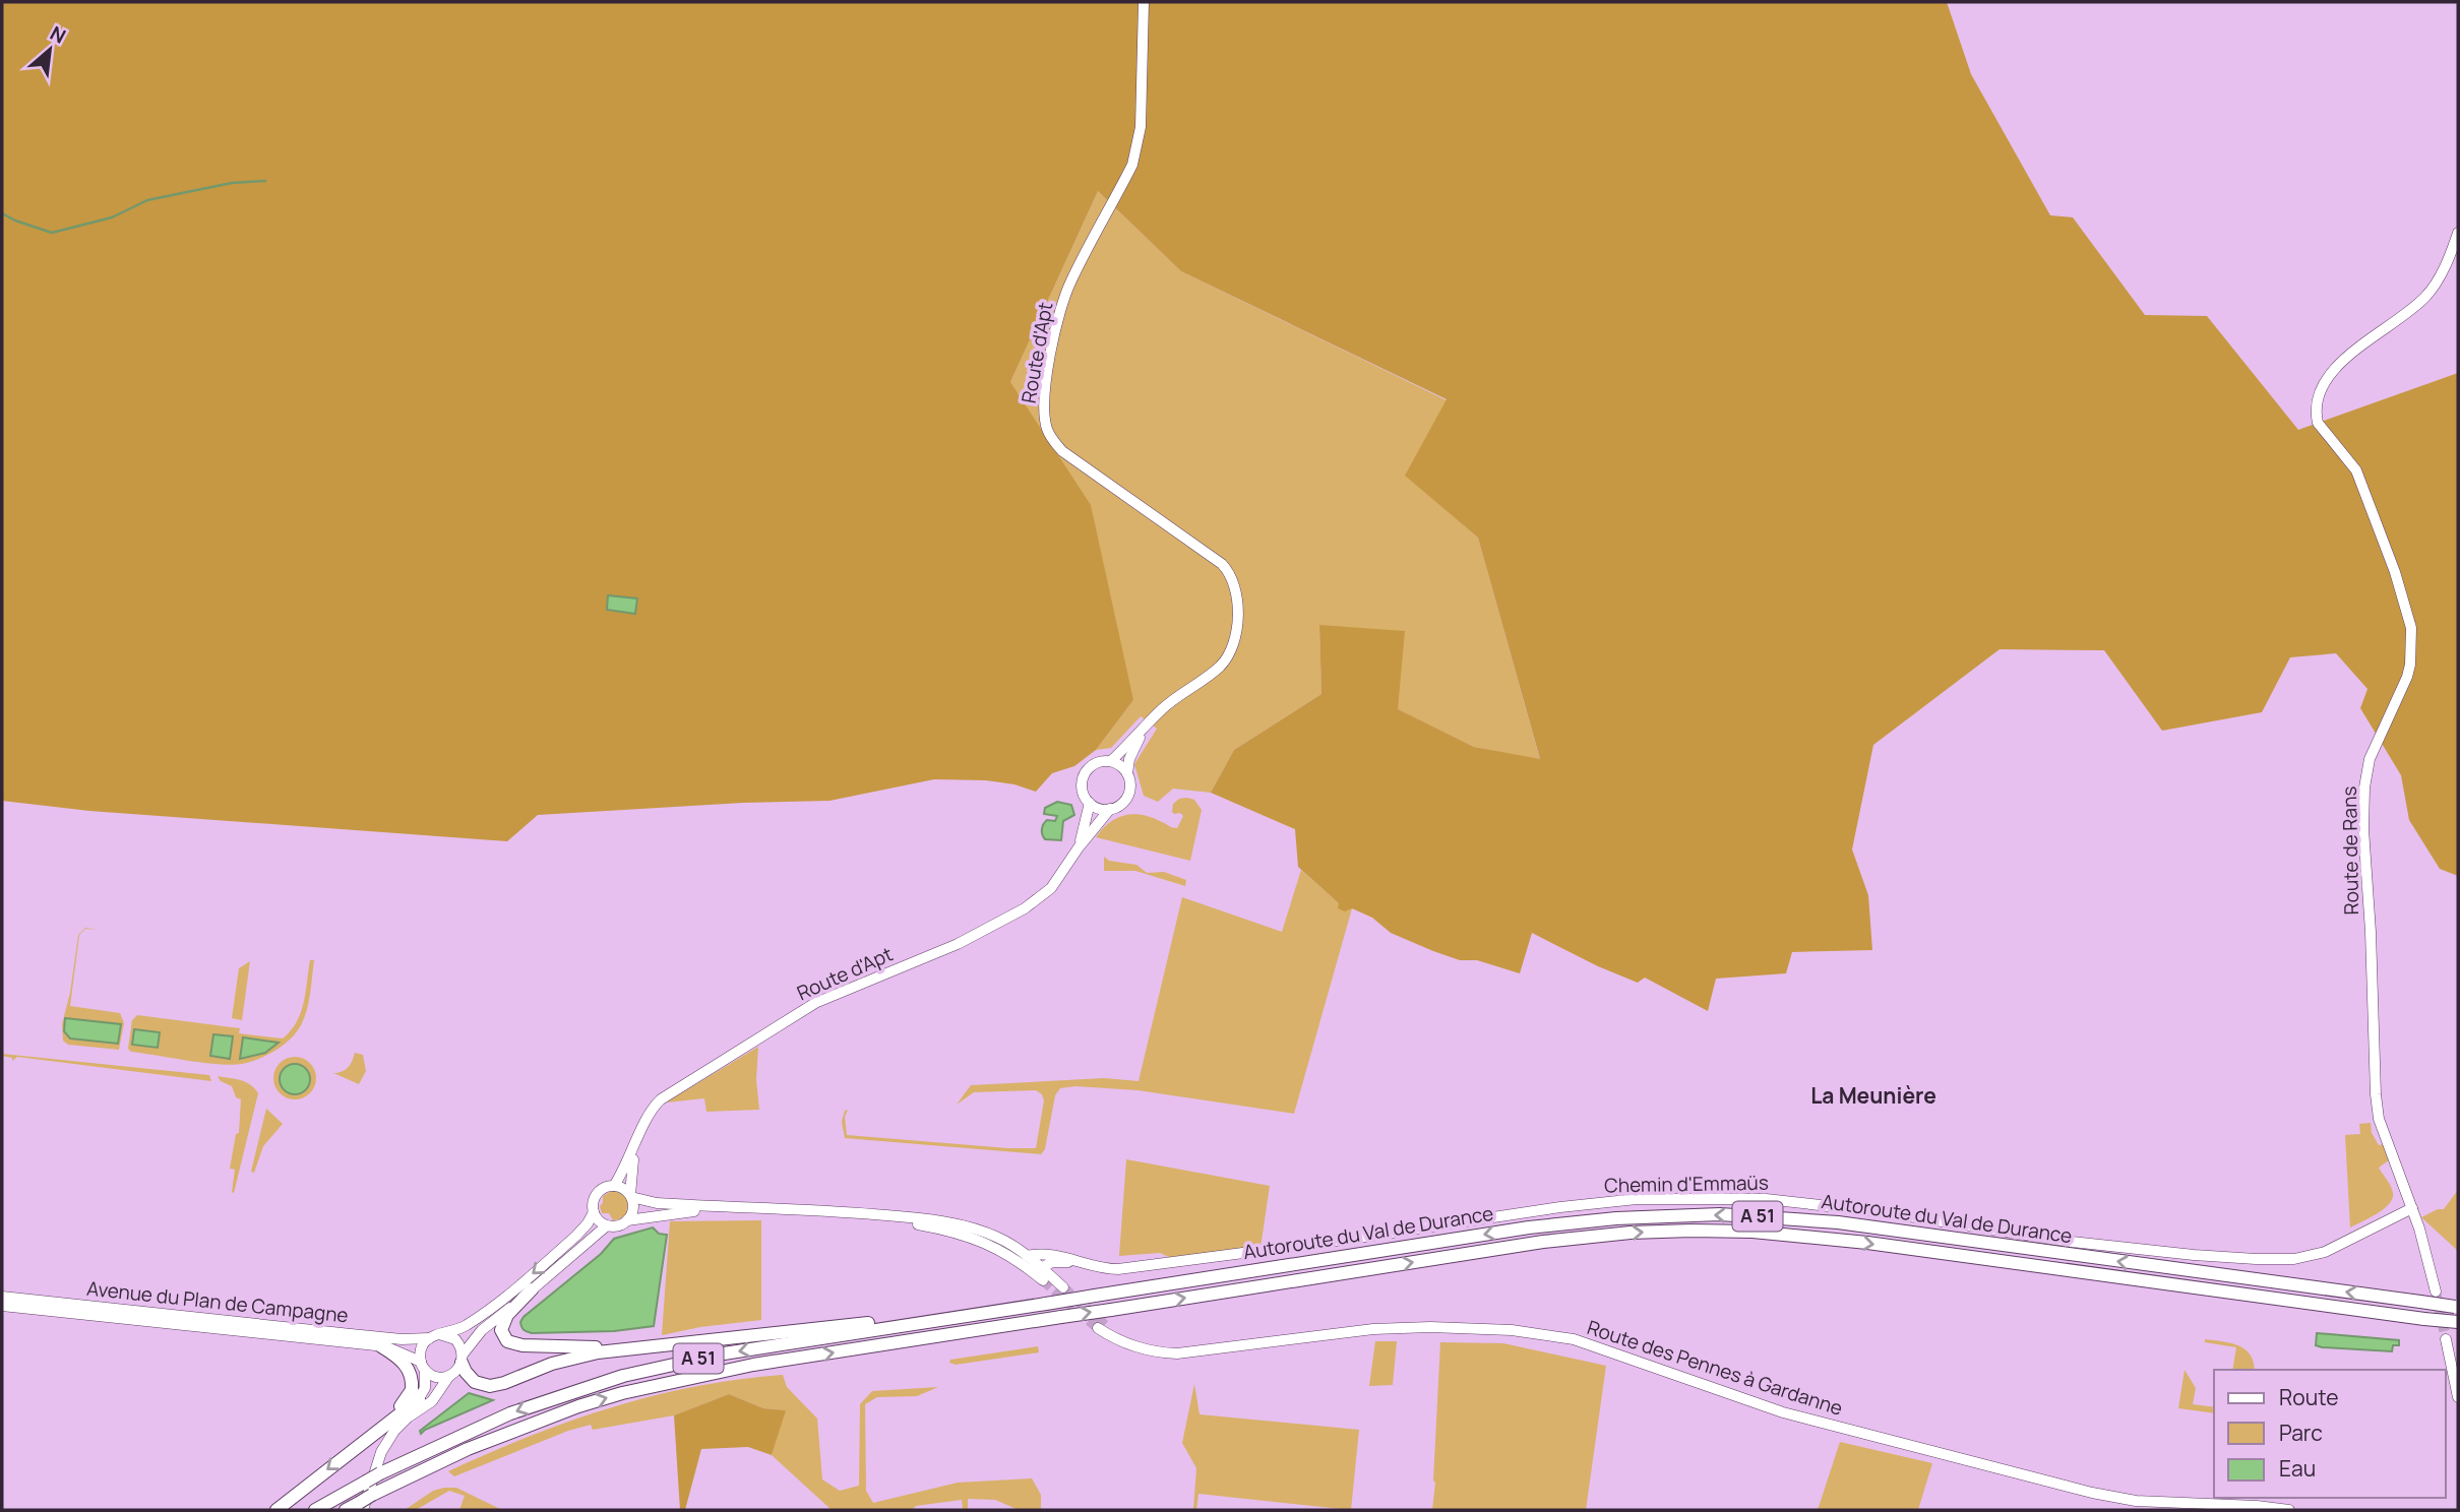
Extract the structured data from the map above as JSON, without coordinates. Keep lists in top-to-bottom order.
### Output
{
  "streets": {
    "highway": ["A 51", "Autoroute du Val de Durance"],
    "main road": [
      "Route d'Apt",
      "Route de Rans",
      "Chemin d'Emmaüs",
      "Avenue du Plan de Campagne",
      "Route des Pennes à Gardanne"
    ]
  },
  "crossings": [
    ["Route de Rans", "Chemin d'Emmaüs"]
  ],
  "districts": ["La Meunière"],
  "legend": ["Route", "Parc", "Eau"],
  "north": "top right"
}
